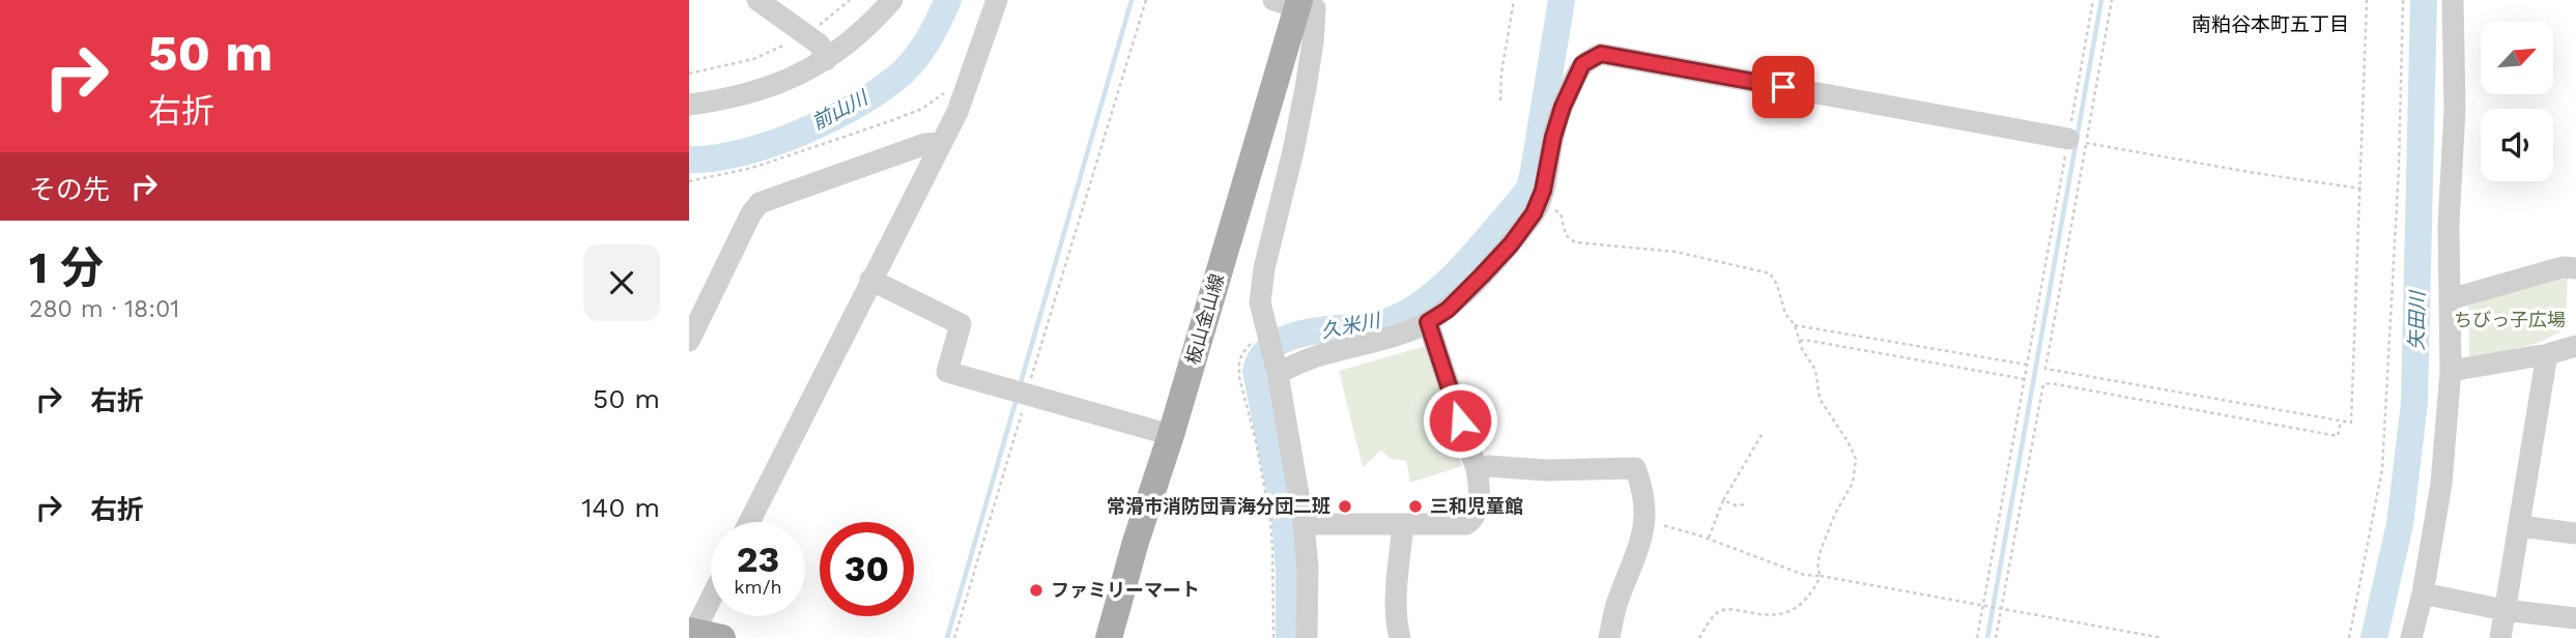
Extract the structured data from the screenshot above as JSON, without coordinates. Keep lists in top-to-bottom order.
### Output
{
  "streets": {
    "main road": ["板山金山線"]
  },
  "districts": ["南粕谷本町五丁目"],
  "water": ["前山川", "矢田川", "久米川"],
  "parks": ["ちびっ子広場"],
  "places": ["常滑市消防団青海分団二班", "三和児童館", "ファミリーマート"],
  "north": "top right",
  "page": {
    "turn": ["50 m", "右折"],
    "then": "その先",
    "heading": ["1 分", "280 m · 18:01"],
    "list": [
      {
        "name": "右折",
        "value": "50 m"
      },
      {
        "name": "右折",
        "value": "140 m"
      }
    ],
    "speed": "23 km/h",
    "limit": "30"
  }
}
